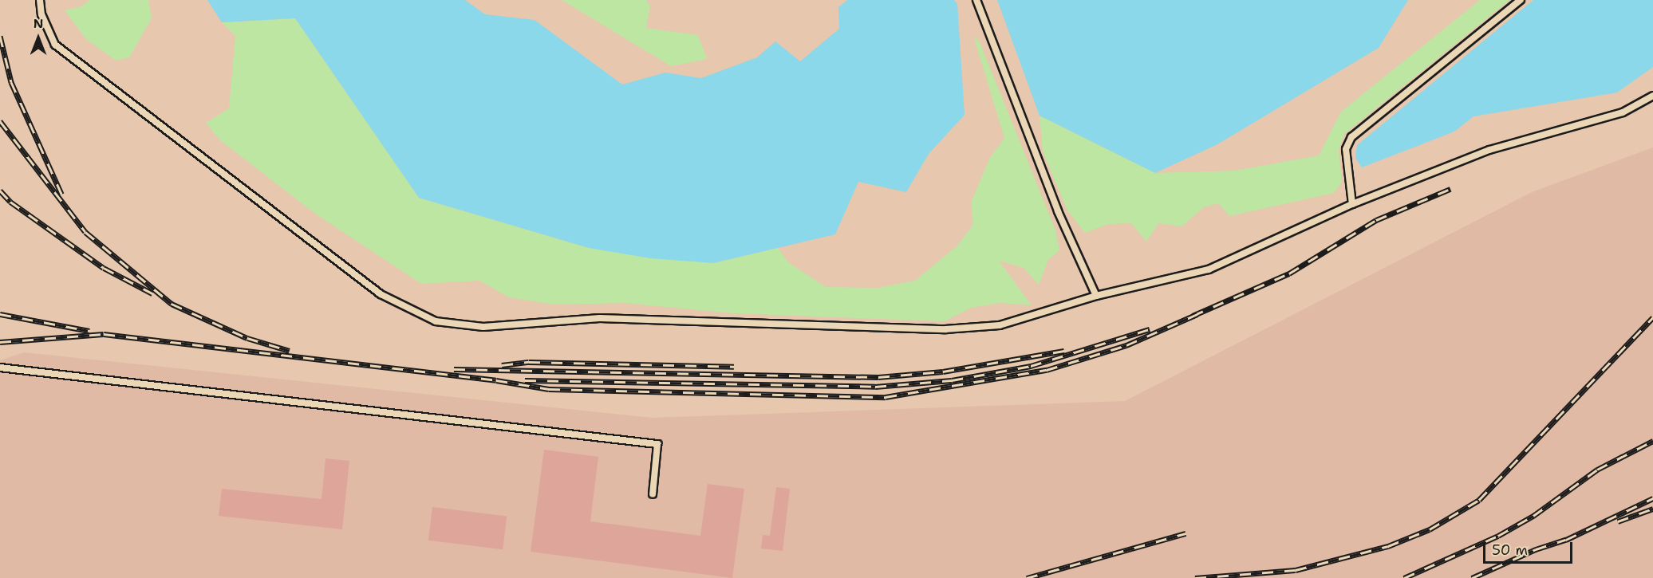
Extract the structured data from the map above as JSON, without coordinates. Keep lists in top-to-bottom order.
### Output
{
  "scale_bar": "50 m",
  "north": "top"
}
